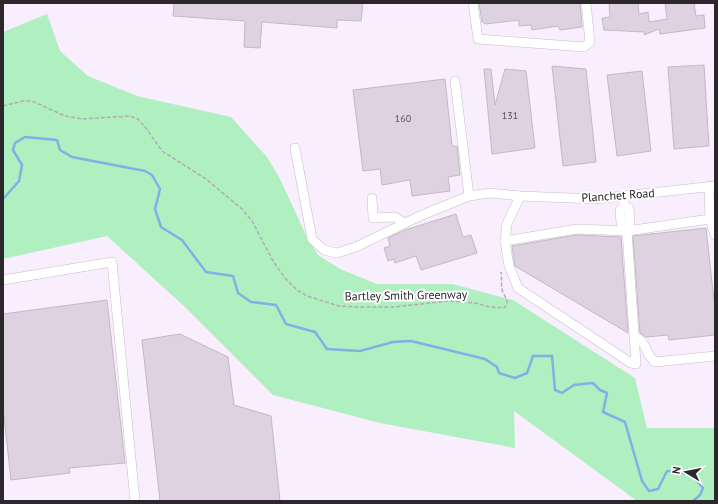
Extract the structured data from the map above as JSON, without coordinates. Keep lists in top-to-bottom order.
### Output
{
  "streets": {
    "street": ["Planchet Road"],
    "path": ["Bartley Smith Greenway"]
  },
  "house_numbers": ["131", "160"],
  "north": "left"
}
